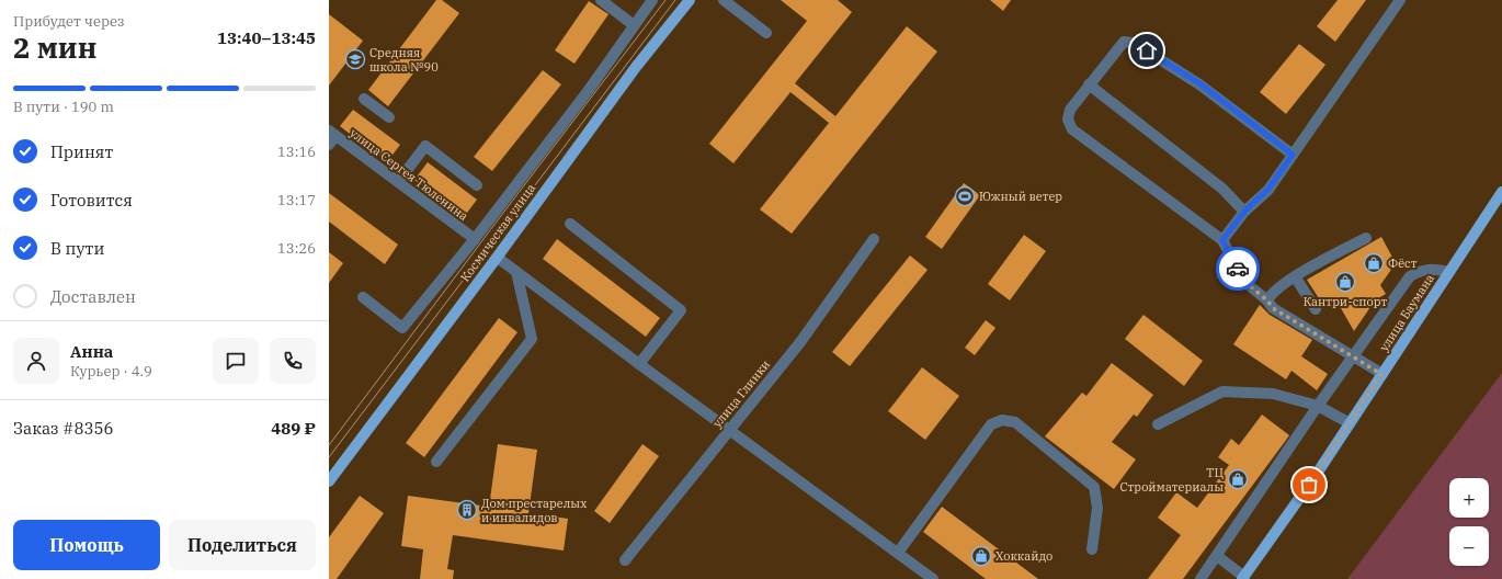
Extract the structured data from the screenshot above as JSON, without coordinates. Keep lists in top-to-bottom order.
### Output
{
  "streets": {
    "main road": ["Космическая улица", "улица Баумана"],
    "street": ["улица Сергея Тюленина", "улица Глинки"]
  },
  "crossings": [
    ["улица Сергея Тюленина", "Космическая улица"]
  ],
  "places": {
    "school or university": ["Средняя школа №90"],
    "sports": ["Южный ветер"],
    "shop": [
      "Фёст",
      "Кантри-спорт",
      "ТЦ Стройматериалы",
      "Хоккайдо"
    ],
    "building": ["Дом престарелых и инвалидов"]
  },
  "page": {
    "heading": ["2 мин", "Прибудет через", "13:40–13:45"],
    "panel": [
      "Анна",
      "Курьер · 4.9",
      "Заказ #8356",
      "489 ₽"
    ],
    "bar": "В пути · 190 m",
    "list": [
      ["Принят", "13:16"],
      ["Готовится", "13:17"],
      ["В пути", "13:26"],
      "Доставлен"
    ],
    "map_buttons": ["+", "−"],
    "buttons": ["Помощь", "Поделиться"]
  }
}
